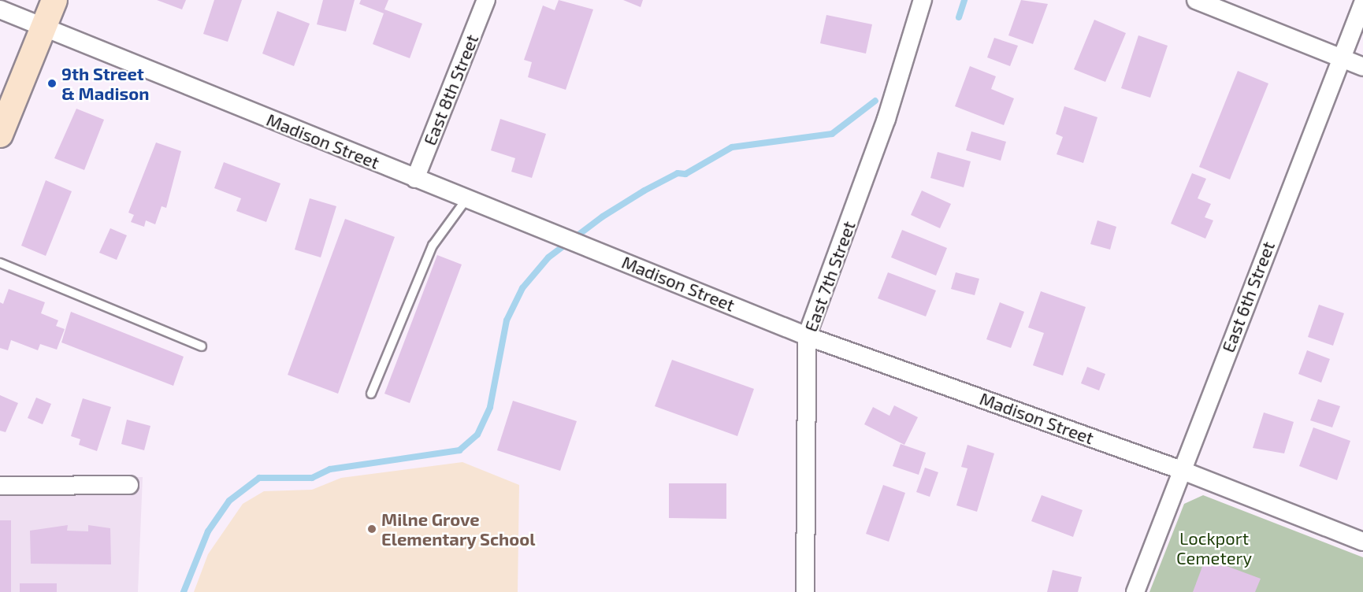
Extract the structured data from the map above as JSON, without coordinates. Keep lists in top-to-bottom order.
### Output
{
  "streets": {
    "street": [
      "East 8th Street",
      "Madison Street",
      "East 7th Street",
      "East 6th Street"
    ]
  },
  "crossings": [
    ["East 8th Street", "Madison Street"],
    ["Madison Street", "East 7th Street"],
    ["Madison Street", "East 6th Street"]
  ],
  "parks": ["Lockport Cemetery"],
  "places": ["9th Street & Madison", "Milne Grove Elementary School"]
}
